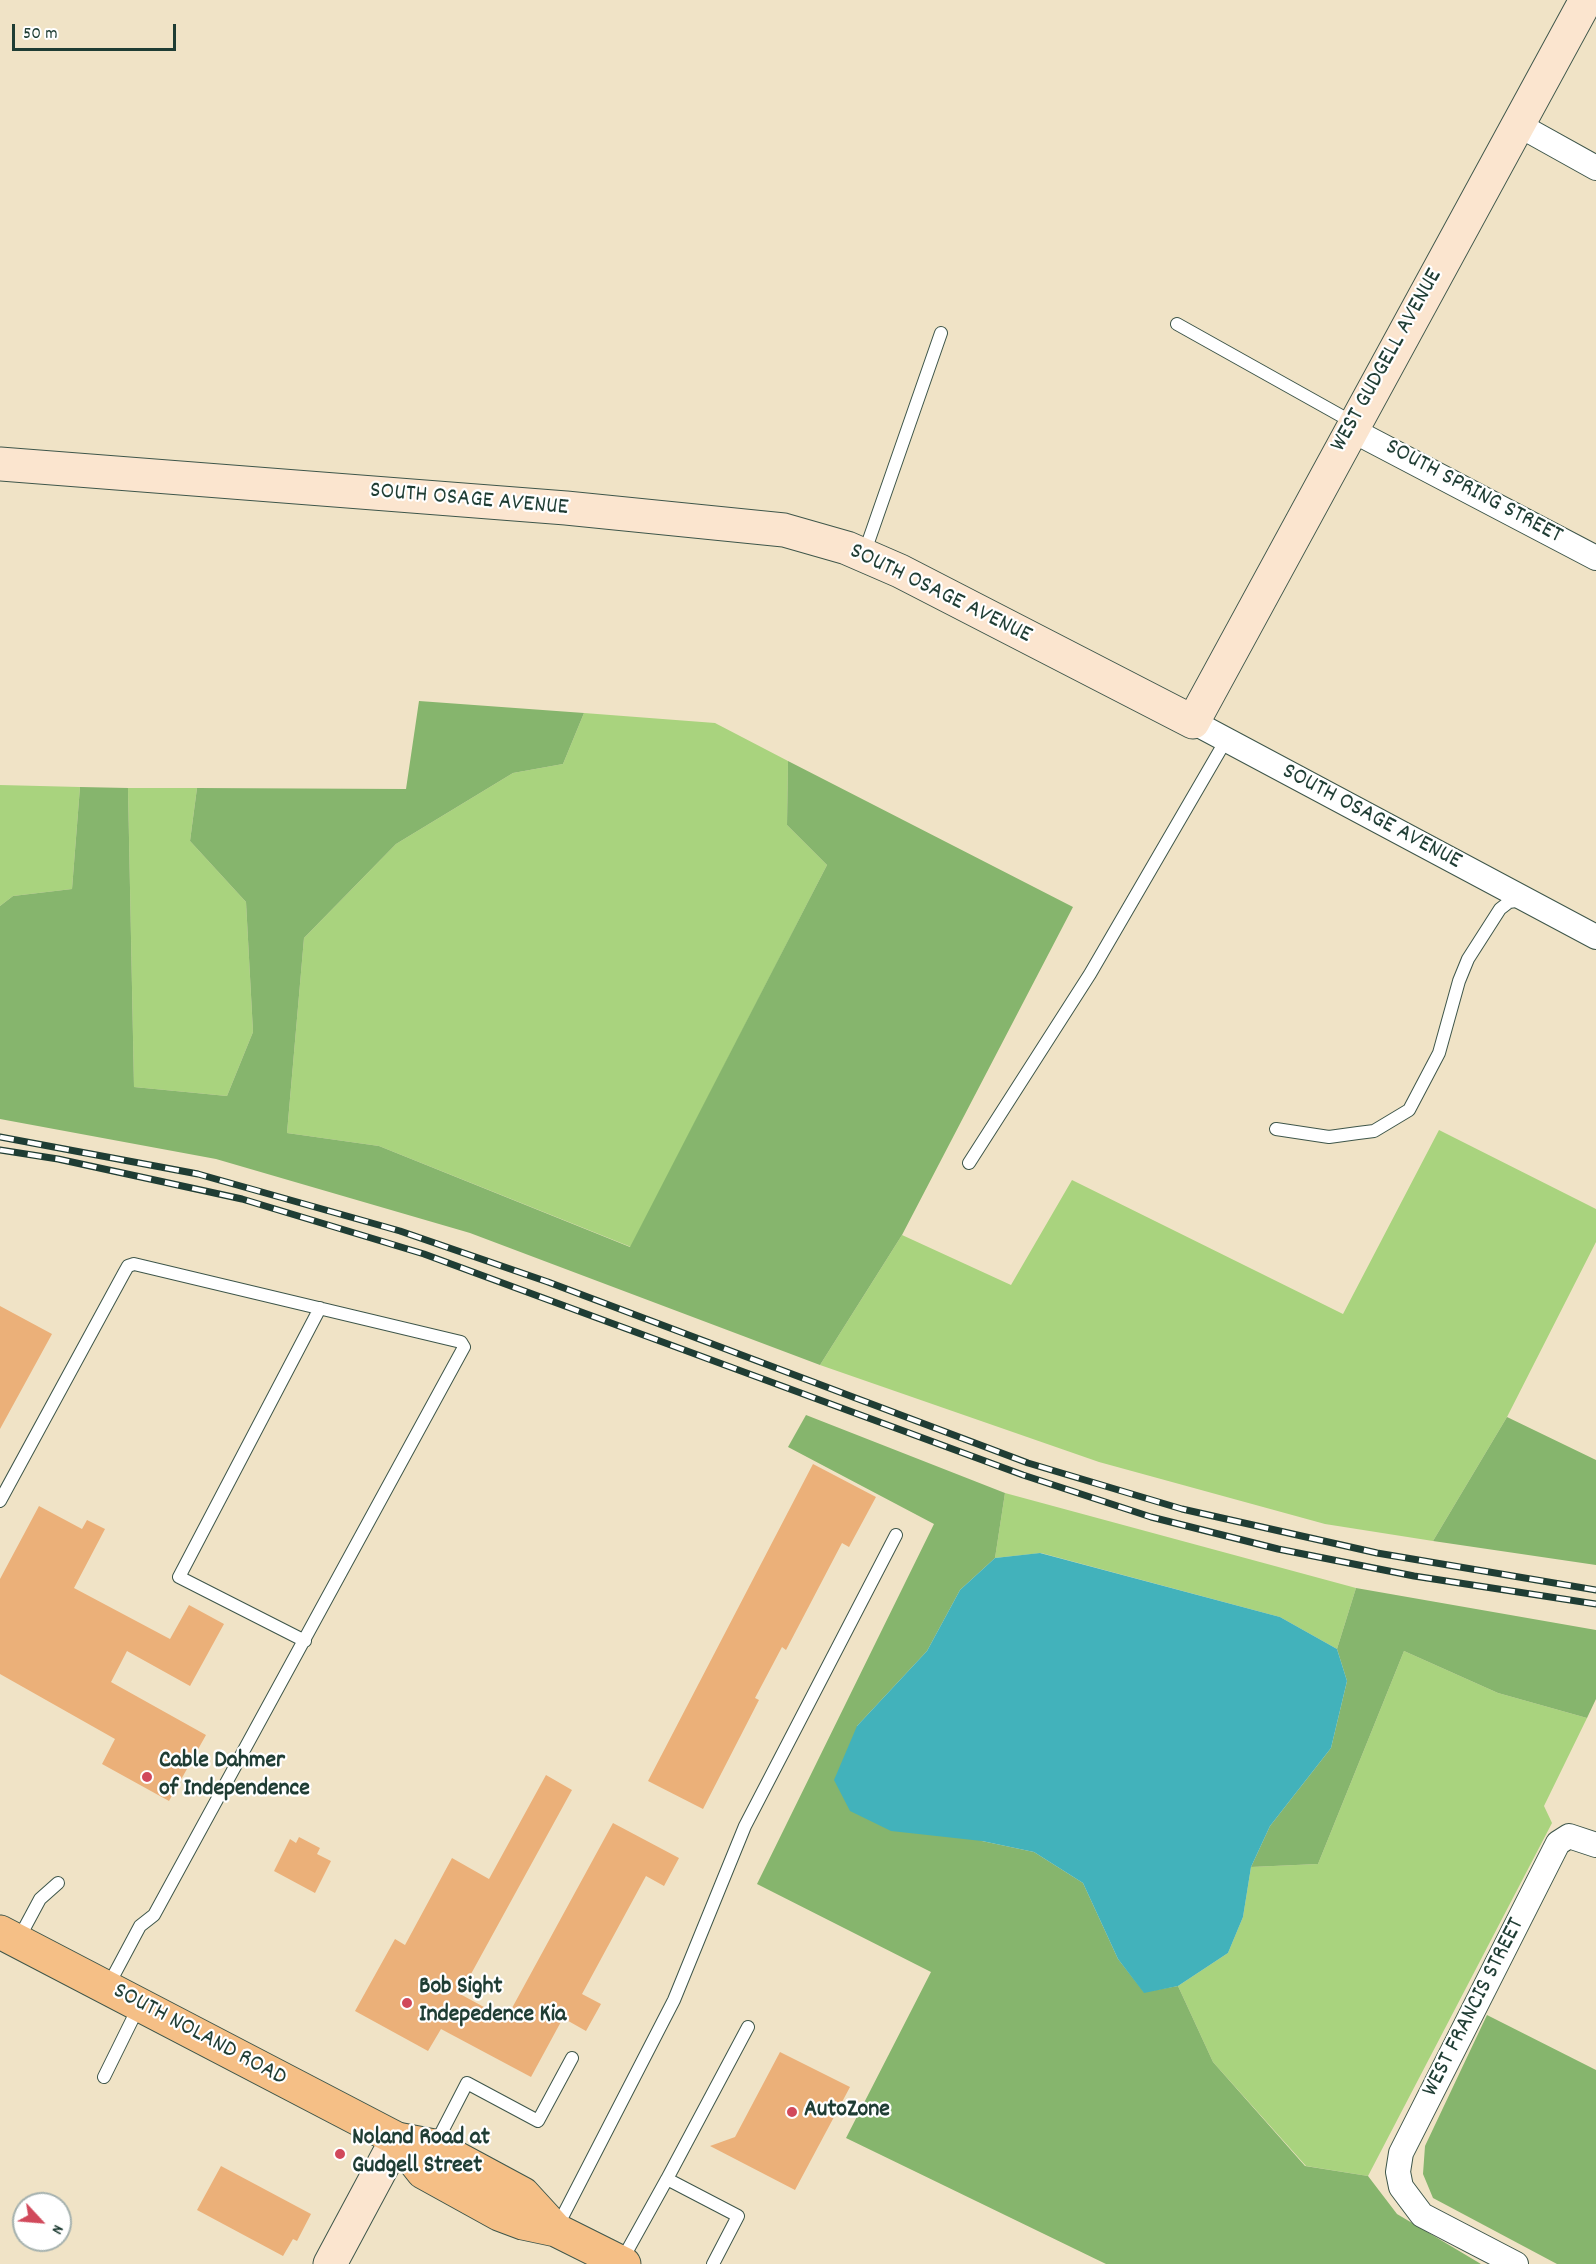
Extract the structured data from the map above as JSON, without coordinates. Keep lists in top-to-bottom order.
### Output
{
  "streets": {
    "main road": ["SOUTH NOLAND ROAD"],
    "street": [
      "WEST GUDGELL AVENUE",
      "SOUTH SPRING STREET",
      "SOUTH OSAGE AVENUE",
      "WEST FRANCIS STREET"
    ]
  },
  "crossings": [
    ["WEST GUDGELL AVENUE", "SOUTH SPRING STREET"],
    ["WEST GUDGELL AVENUE", "SOUTH OSAGE AVENUE"]
  ],
  "places": [
    "Cable Dahmer of Independence",
    "Bob Sight Indepedence Kia",
    "AutoZone",
    "Noland Road at Gudgell Street"
  ],
  "scale_bar": "50 m",
  "north": "bottom right"
}
